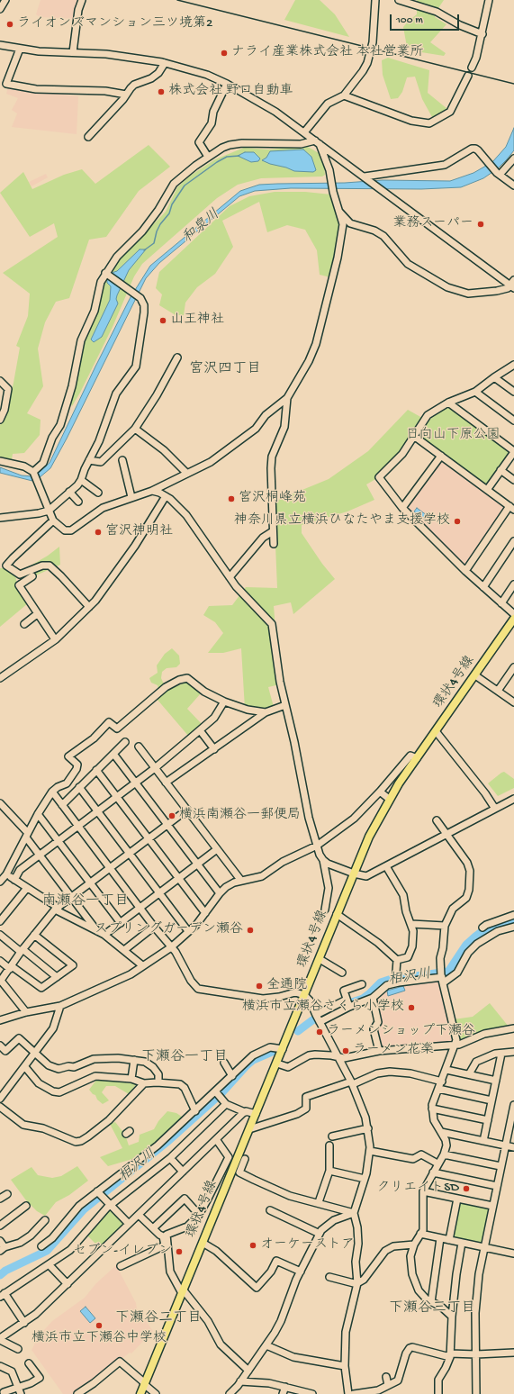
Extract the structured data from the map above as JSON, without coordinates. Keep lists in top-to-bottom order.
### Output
{
  "streets": {
    "main road": ["環状4号線"]
  },
  "districts": [
    "宮沢四丁目",
    "南瀬谷一丁目",
    "下瀬谷一丁目",
    "下瀬谷三丁目",
    "下瀬谷二丁目"
  ],
  "water": ["和泉川", "相沢川"],
  "parks": ["日向山下原公園"],
  "places": [
    "ライオンズマンション三ツ境第2",
    "ナライ産業株式会社 本社営業所",
    "株式会社 野口自動車",
    "業務スーパー",
    "山王神社",
    "宮沢桐峰苑",
    "神奈川県立横浜ひなたやま支援学校",
    "宮沢神明社",
    "横浜南瀬谷一郵便局",
    "スプリングガーデン瀬谷",
    "全通院",
    "横浜市立瀬谷さくら小学校",
    "ラーメンショップ下瀬谷",
    "ラーメン花楽",
    "クリエイトSD",
    "オーケーストア",
    "セブン-イレブン",
    "横浜市立下瀬谷中学校"
  ],
  "scale_bar": "100 m"
}
